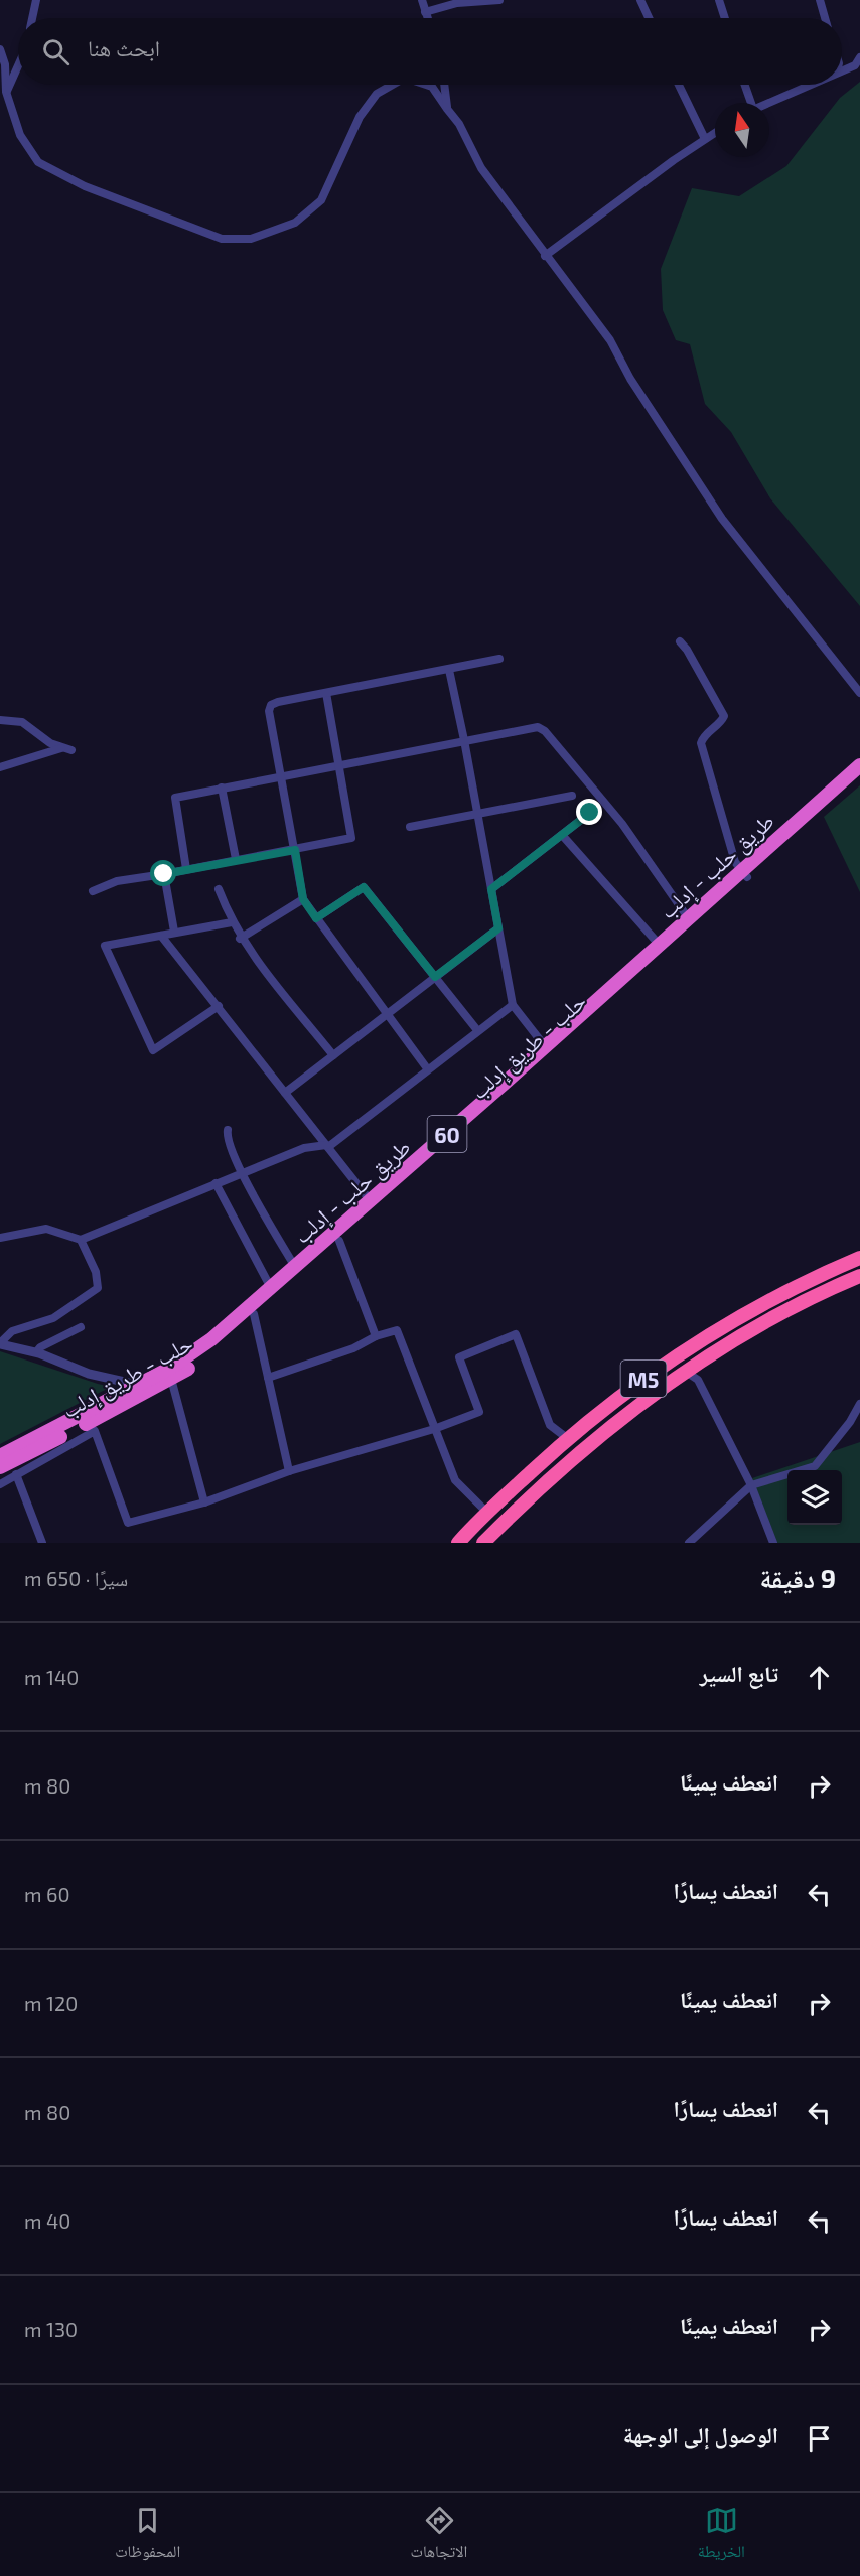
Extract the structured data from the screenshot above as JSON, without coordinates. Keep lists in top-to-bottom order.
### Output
{
  "streets": {
    "highway": [
      "طريق حلب - إدلب",
      "حلب - طريق إدلب",
      "60",
      "M5"
    ]
  },
  "crossings": [
    ["طريق حلب - إدلب", "حلب - طريق إدلب"],
    ["طريق حلب - إدلب", "60"]
  ],
  "north": "top",
  "page": {
    "search": "ابحث هنا",
    "heading": ["9 دقيقة", "سيرًا · 650 m"],
    "list": [
      ["تابع السير", "140 m"],
      ["انعطف يمينًا", "80 m"],
      ["انعطف يسارًا", "60 m"],
      ["انعطف يمينًا", "120 m"],
      ["انعطف يسارًا", "80 m"],
      ["انعطف يسارًا", "40 m"],
      ["انعطف يمينًا", "130 m"],
      "الوصول إلى الوجهة"
    ],
    "nav": ["الخريطة", "الاتجاهات", "المحفوظات"]
  }
}
